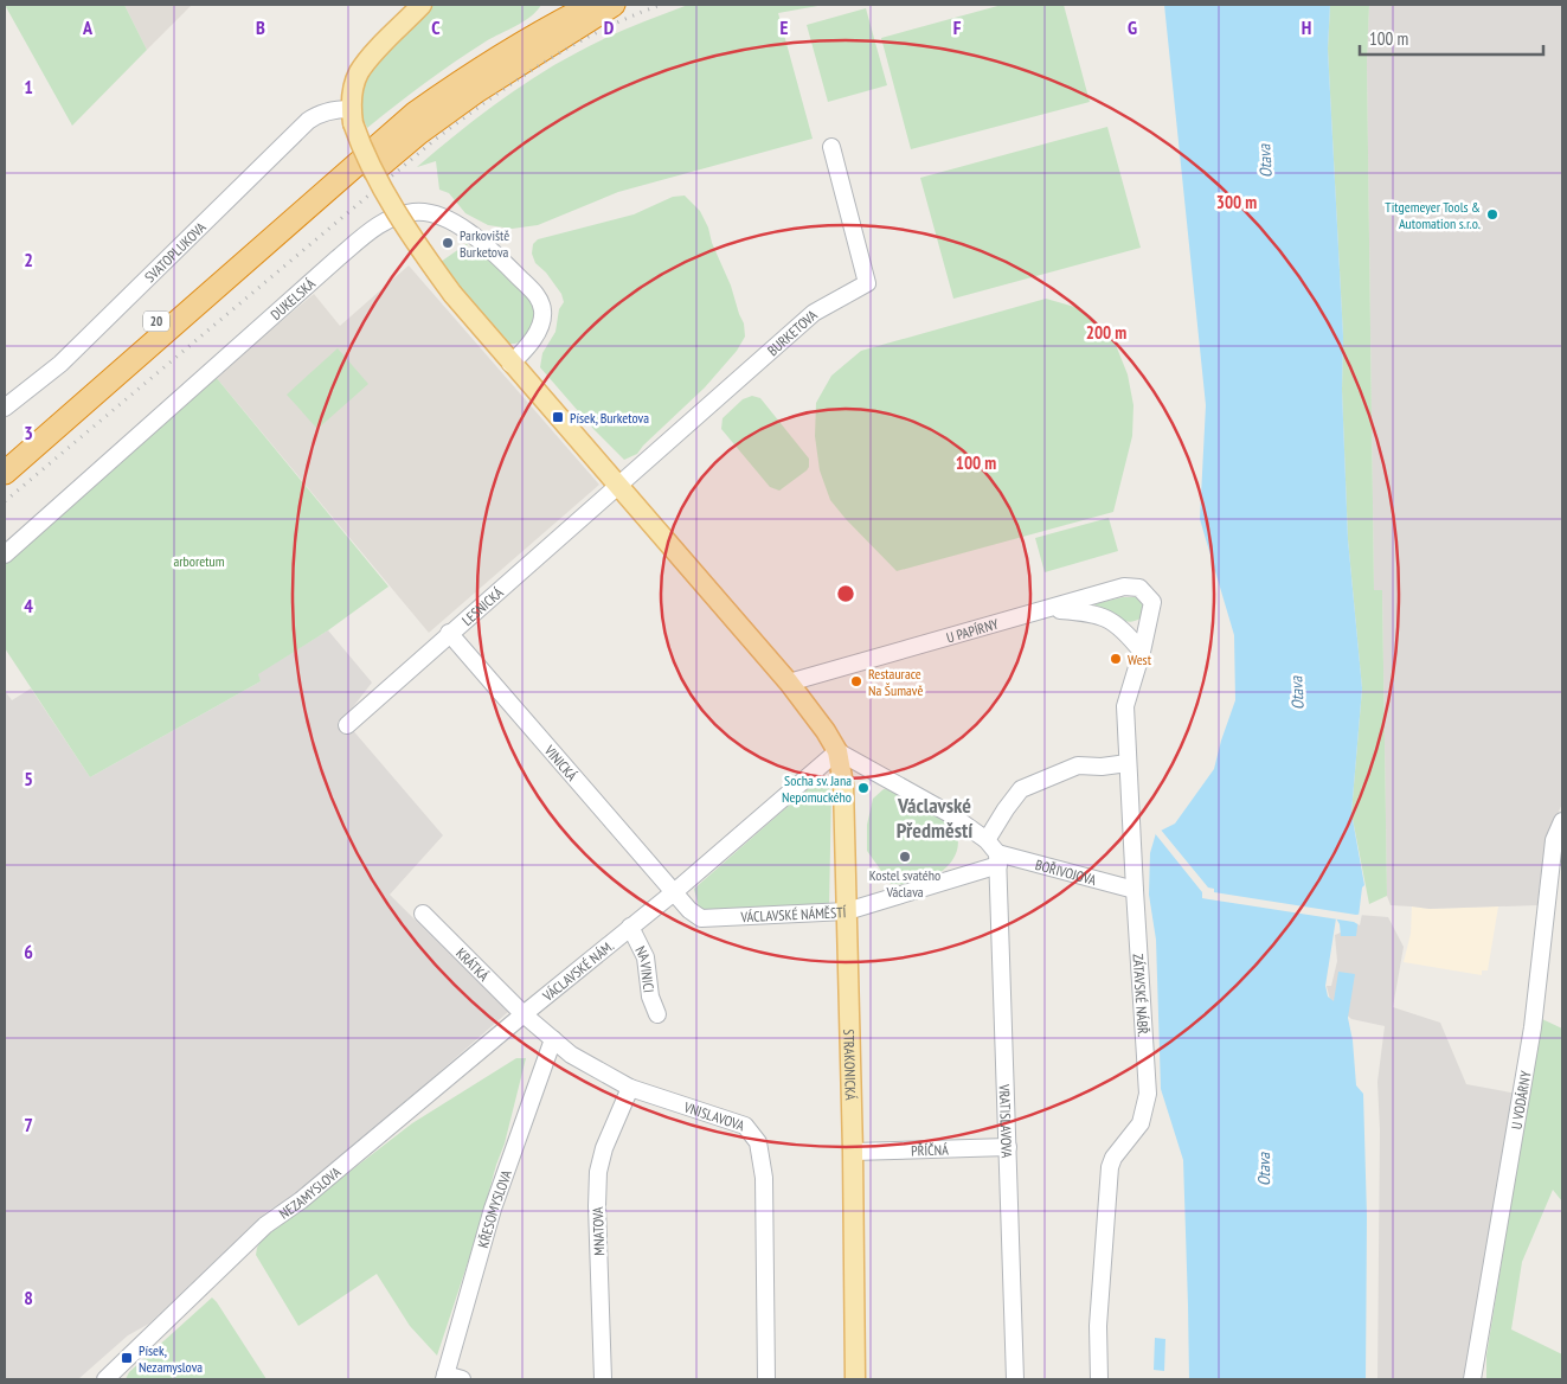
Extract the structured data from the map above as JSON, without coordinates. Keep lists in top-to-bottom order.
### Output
{
  "streets": {
    "highway": ["20"],
    "main road": ["STRAKONICKÁ"],
    "street": [
      "SVATOPLUKOVA",
      "DUKELSKÁ",
      "BURKETOVA",
      "LESNICKÁ",
      "U PAPÍRNY",
      "VINICKÁ",
      "BOŘIVOJOVA",
      "VÁCLAVSKÉ NÁMĚSTÍ",
      "KRÁTKÁ",
      "VÁCLAVSKÉ NÁM.",
      "NA VINICI",
      "ZÁTAVSKÉ NÁBŘ.",
      "U VODÁRNY",
      "VNISLAVOVA",
      "VRATISLAVOVA",
      "PŘÍČNÁ",
      "NEZAMYSLOVA",
      "KŘESOMYSLOVA",
      "MNATOVA"
    ]
  },
  "crossings": [
    ["BURKETOVA", "LESNICKÁ"],
    ["LESNICKÁ", "VINICKÁ"],
    ["U PAPÍRNY", "ZÁTAVSKÉ NÁBŘ."],
    ["VINICKÁ", "VÁCLAVSKÉ NÁMĚSTÍ"],
    ["BOŘIVOJOVA", "VÁCLAVSKÉ NÁMĚSTÍ"],
    ["BOŘIVOJOVA", "ZÁTAVSKÉ NÁBŘ."],
    ["BOŘIVOJOVA", "VRATISLAVOVA"],
    ["VÁCLAVSKÉ NÁMĚSTÍ", "STRAKONICKÁ"],
    ["VÁCLAVSKÉ NÁMĚSTÍ", "VRATISLAVOVA"],
    ["KRÁTKÁ", "VÁCLAVSKÉ NÁM."],
    ["KRÁTKÁ", "VNISLAVOVA"],
    ["KRÁTKÁ", "NEZAMYSLOVA"],
    ["VÁCLAVSKÉ NÁM.", "NA VINICI"],
    ["VÁCLAVSKÉ NÁM.", "VNISLAVOVA"],
    ["VÁCLAVSKÉ NÁM.", "NEZAMYSLOVA"],
    ["STRAKONICKÁ", "PŘÍČNÁ"],
    ["VNISLAVOVA", "NEZAMYSLOVA"],
    ["VNISLAVOVA", "KŘESOMYSLOVA"],
    ["VNISLAVOVA", "MNATOVA"],
    ["VRATISLAVOVA", "PŘÍČNÁ"]
  ],
  "districts": ["Václavské Předměstí"],
  "water": ["Otava"],
  "parks": ["arboretum"],
  "places": {
    "other": [
      "Titgemeyer Tools & Automation s.r.o.",
      "Parkoviště Burketova",
      "West",
      "Restaurace Na Šumavě",
      "Socha sv. Jana Nepomuckého",
      "Kostel svatého Václava"
    ],
    "transit": ["Písek, Burketova", "Písek, Nezamyslova"]
  },
  "scale_bar": "100 m",
  "grid": {
    "columns": [
      "A",
      "B",
      "C",
      "D",
      "E",
      "F",
      "G",
      "H"
    ],
    "rows": [
      "1",
      "2",
      "3",
      "4",
      "5",
      "6",
      "7",
      "8"
    ]
  },
  "rings": ["300 m", "200 m", "100 m"]
}
